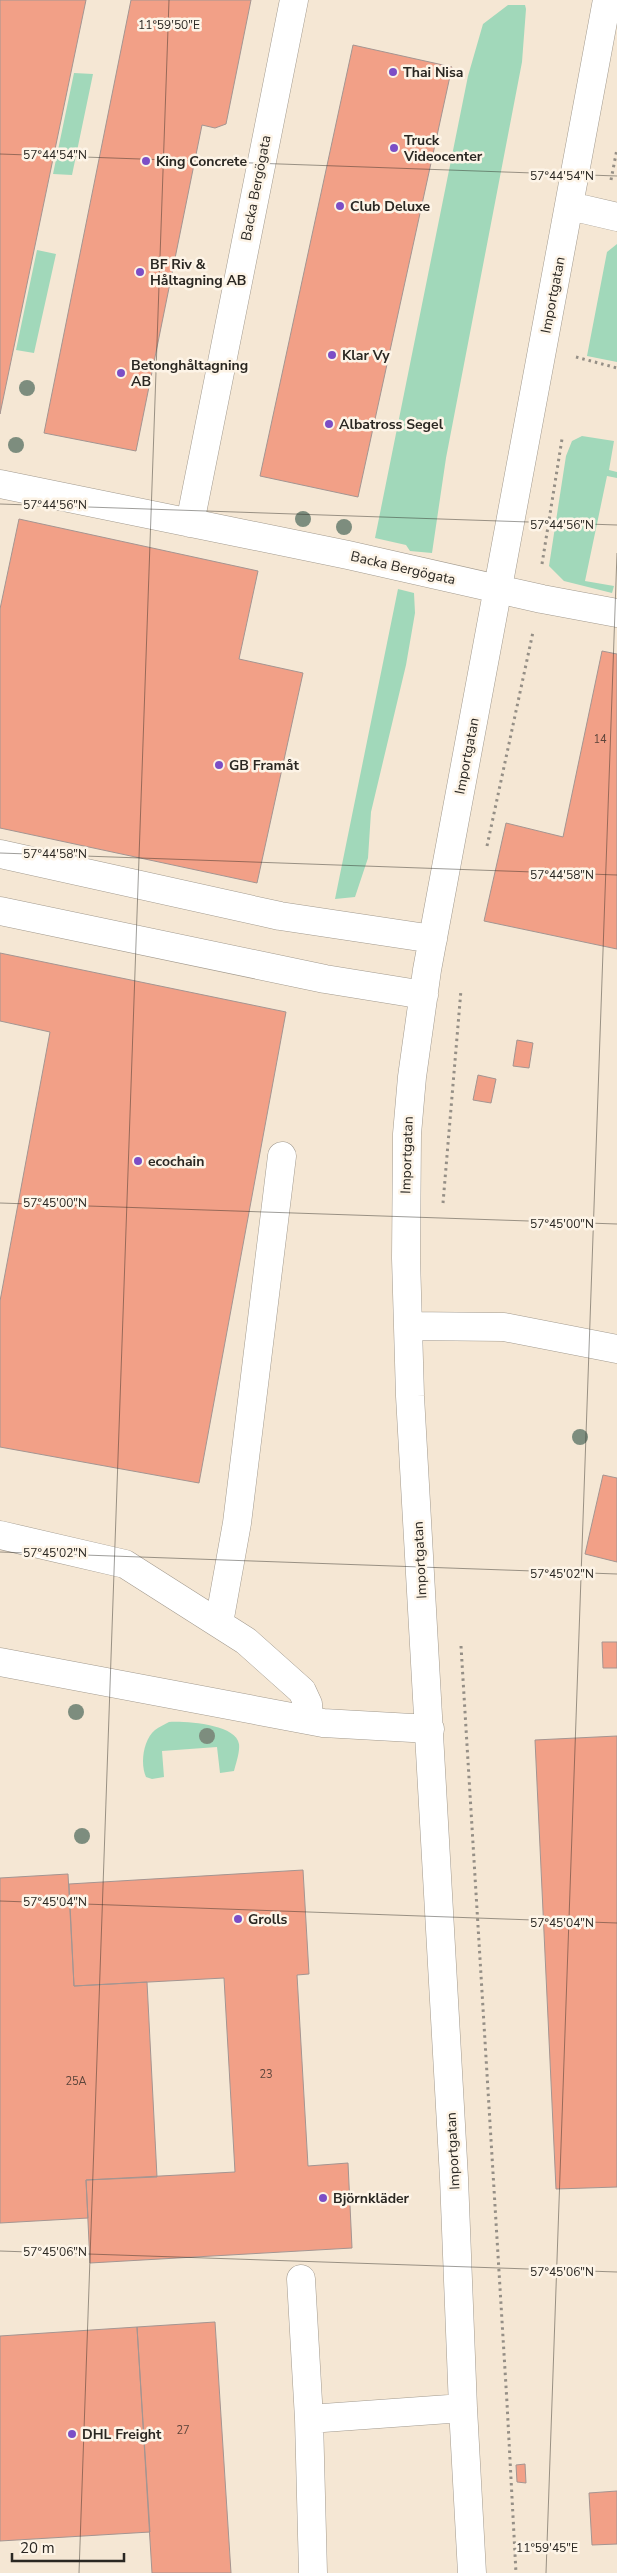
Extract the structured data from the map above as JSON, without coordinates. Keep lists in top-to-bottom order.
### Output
{
  "streets": {
    "street": ["Backa Bergögata", "Importgatan"]
  },
  "crossings": [
    ["Backa Bergögata", "Importgatan"]
  ],
  "places": [
    "Thai Nisa",
    "Truck Videocenter",
    "King Concrete",
    "Club Deluxe",
    "BF Riv & Håltagning AB",
    "Klar Vy",
    "Betonghåltagning AB",
    "Albatross Segel",
    "GB Framåt",
    "ecochain",
    "Grolls",
    "Björnkläder",
    "DHL Freight"
  ],
  "house_numbers": [
    "14",
    "23",
    "25A",
    "27"
  ],
  "scale_bar": "20 m",
  "coordinates": [
    "11°59'50\"E",
    "57°44'54\"N",
    "57°44'56\"N",
    "57°44'58\"N",
    "57°45'00\"N",
    "57°45'02\"N",
    "57°45'04\"N",
    "57°45'06\"N",
    "11°59'45\"E"
  ]
}
